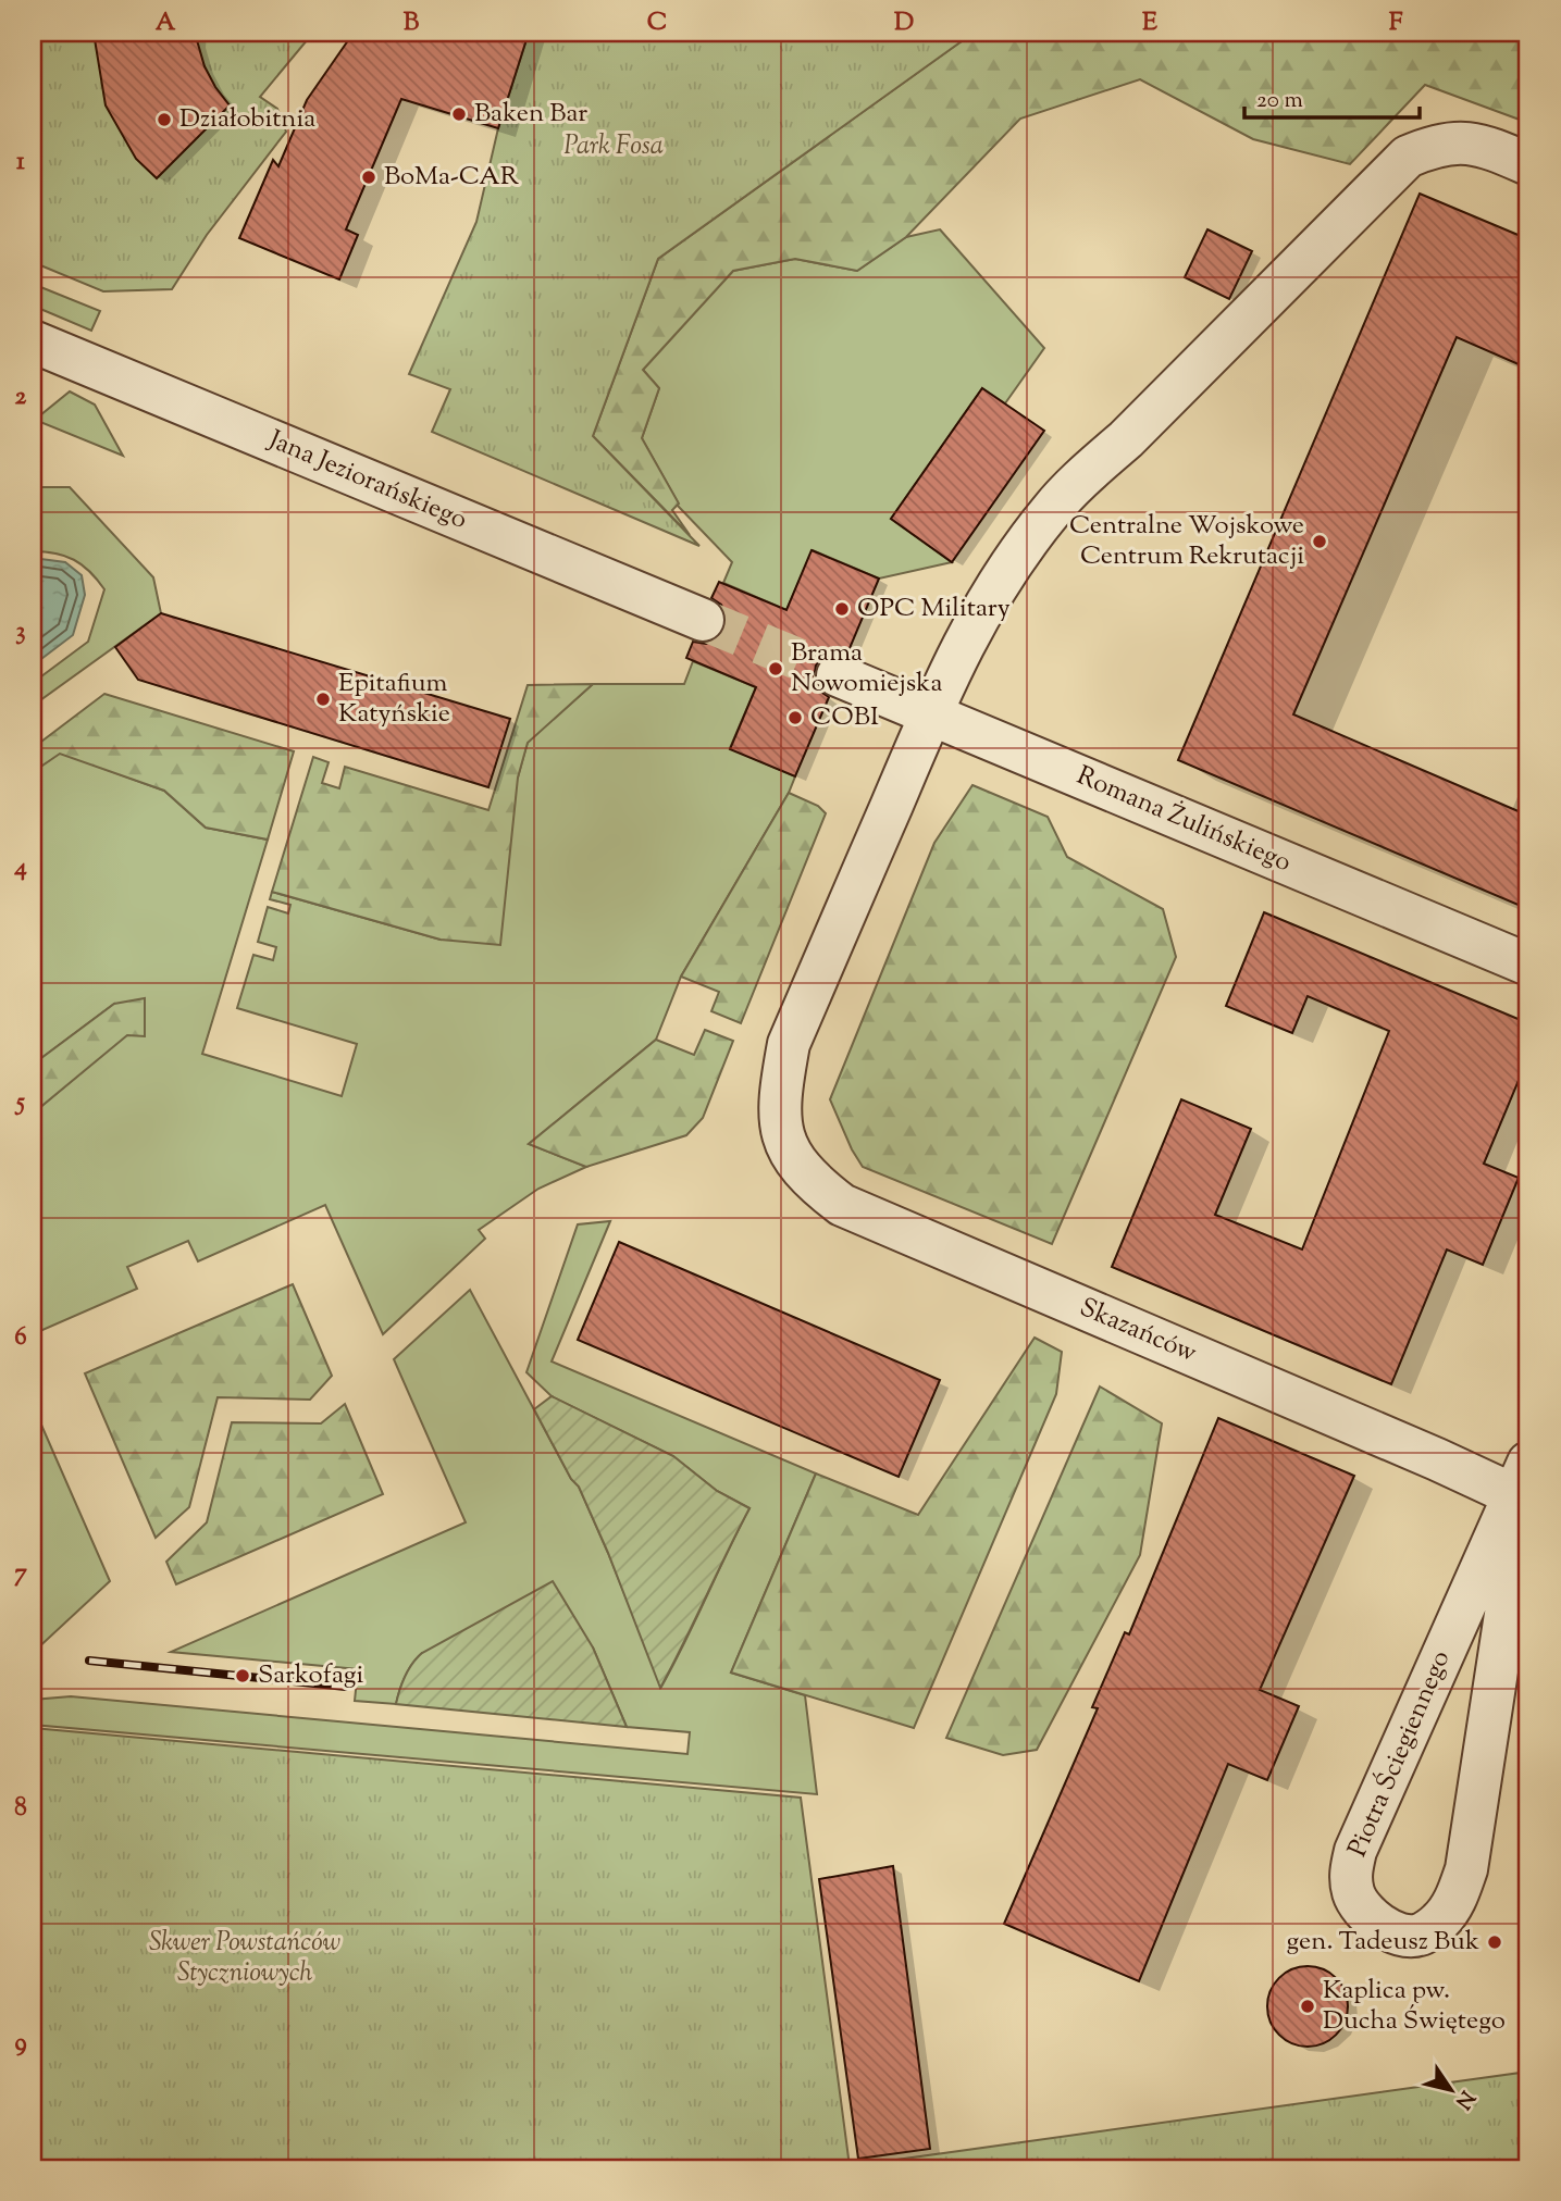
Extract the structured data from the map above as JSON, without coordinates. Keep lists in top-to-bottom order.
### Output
{
  "streets": {
    "lane": [
      "Jana Jeziorańskiego",
      "Romana Żulińskiego",
      "Skazańców",
      "Piotra Ściegiennego"
    ]
  },
  "crossings": [
    ["Romana Żulińskiego", "Skazańców"],
    ["Skazańców", "Piotra Ściegiennego"]
  ],
  "parks": ["Park Fosa", "Skwer Powstańców Styczniowych"],
  "places": [
    "Baken Bar",
    "Działobitnia",
    "BoMa-CAR",
    "Centralne Wojskowe Centrum Rekrutacji",
    "OPC Military",
    "Brama Nowomiejska",
    "Epitafium Katyńskie",
    "COBI",
    "Sarkofagi",
    "gen. Tadeusz Buk",
    "Kaplica pw. Ducha Świętego"
  ],
  "scale_bar": "20 m",
  "north": "bottom right",
  "grid": {
    "columns": [
      "A",
      "B",
      "C",
      "D",
      "E",
      "F"
    ],
    "rows": [
      "1",
      "2",
      "3",
      "4",
      "5",
      "6",
      "7",
      "8",
      "9"
    ]
  }
}
